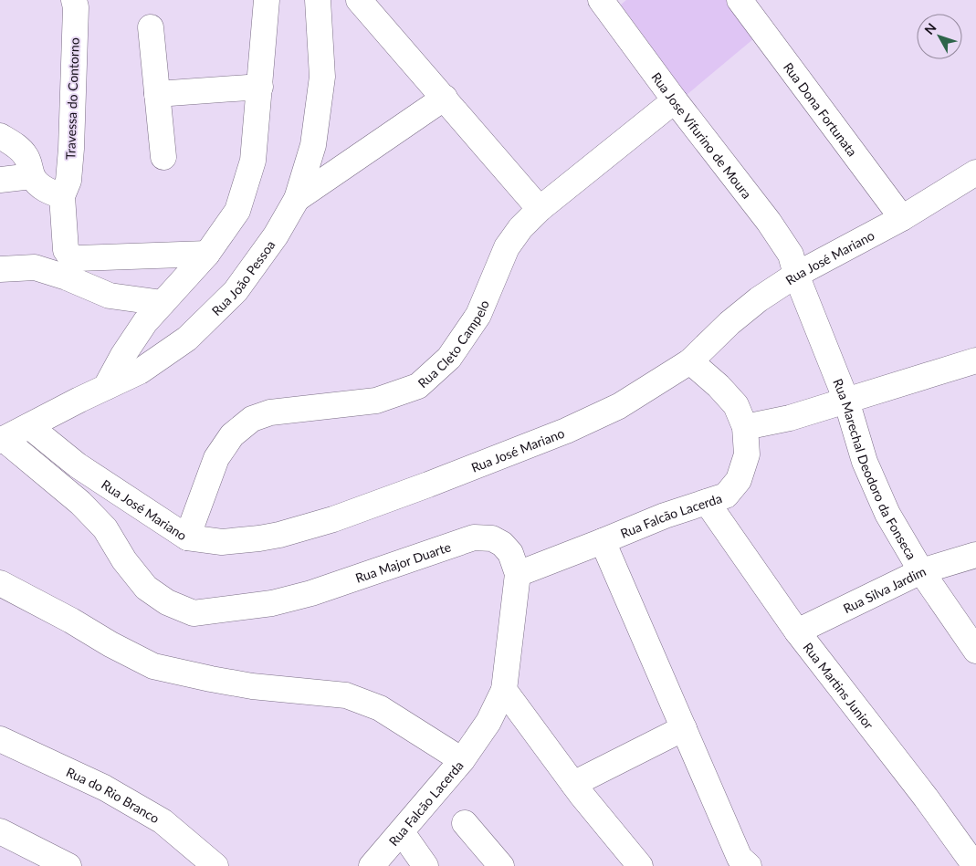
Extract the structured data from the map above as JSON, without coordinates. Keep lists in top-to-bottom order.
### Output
{
  "streets": {
    "street": [
      "Travessa do Contorno",
      "Rua Dona Fortunata",
      "Rua Jose Vifurino de Moura",
      "Rua José Mariano",
      "Rua João Pessoa",
      "Rua Cleto Campelo",
      "Rua Marechal Deodoro da Fonseca",
      "Rua Falcão Lacerda",
      "Rua Major Duarte",
      "Rua Silva Jardim",
      "Rua Martins Junior",
      "Rua do Rio Branco"
    ]
  },
  "crossings": [
    ["Rua Dona Fortunata", "Rua José Mariano"],
    ["Rua Jose Vifurino de Moura", "Rua José Mariano"],
    ["Rua Jose Vifurino de Moura", "Rua Cleto Campelo"],
    ["Rua Jose Vifurino de Moura", "Rua Marechal Deodoro da Fonseca"],
    ["Rua José Mariano", "Rua João Pessoa"],
    ["Rua José Mariano", "Rua Cleto Campelo"],
    ["Rua José Mariano", "Rua Marechal Deodoro da Fonseca"],
    ["Rua José Mariano", "Rua Falcão Lacerda"],
    ["Rua João Pessoa", "Rua Major Duarte"],
    ["Rua Marechal Deodoro da Fonseca", "Rua Silva Jardim"],
    ["Rua Falcão Lacerda", "Rua Major Duarte"],
    ["Rua Falcão Lacerda", "Rua Martins Junior"],
    ["Rua Silva Jardim", "Rua Martins Junior"]
  ],
  "north": "top left"
}
